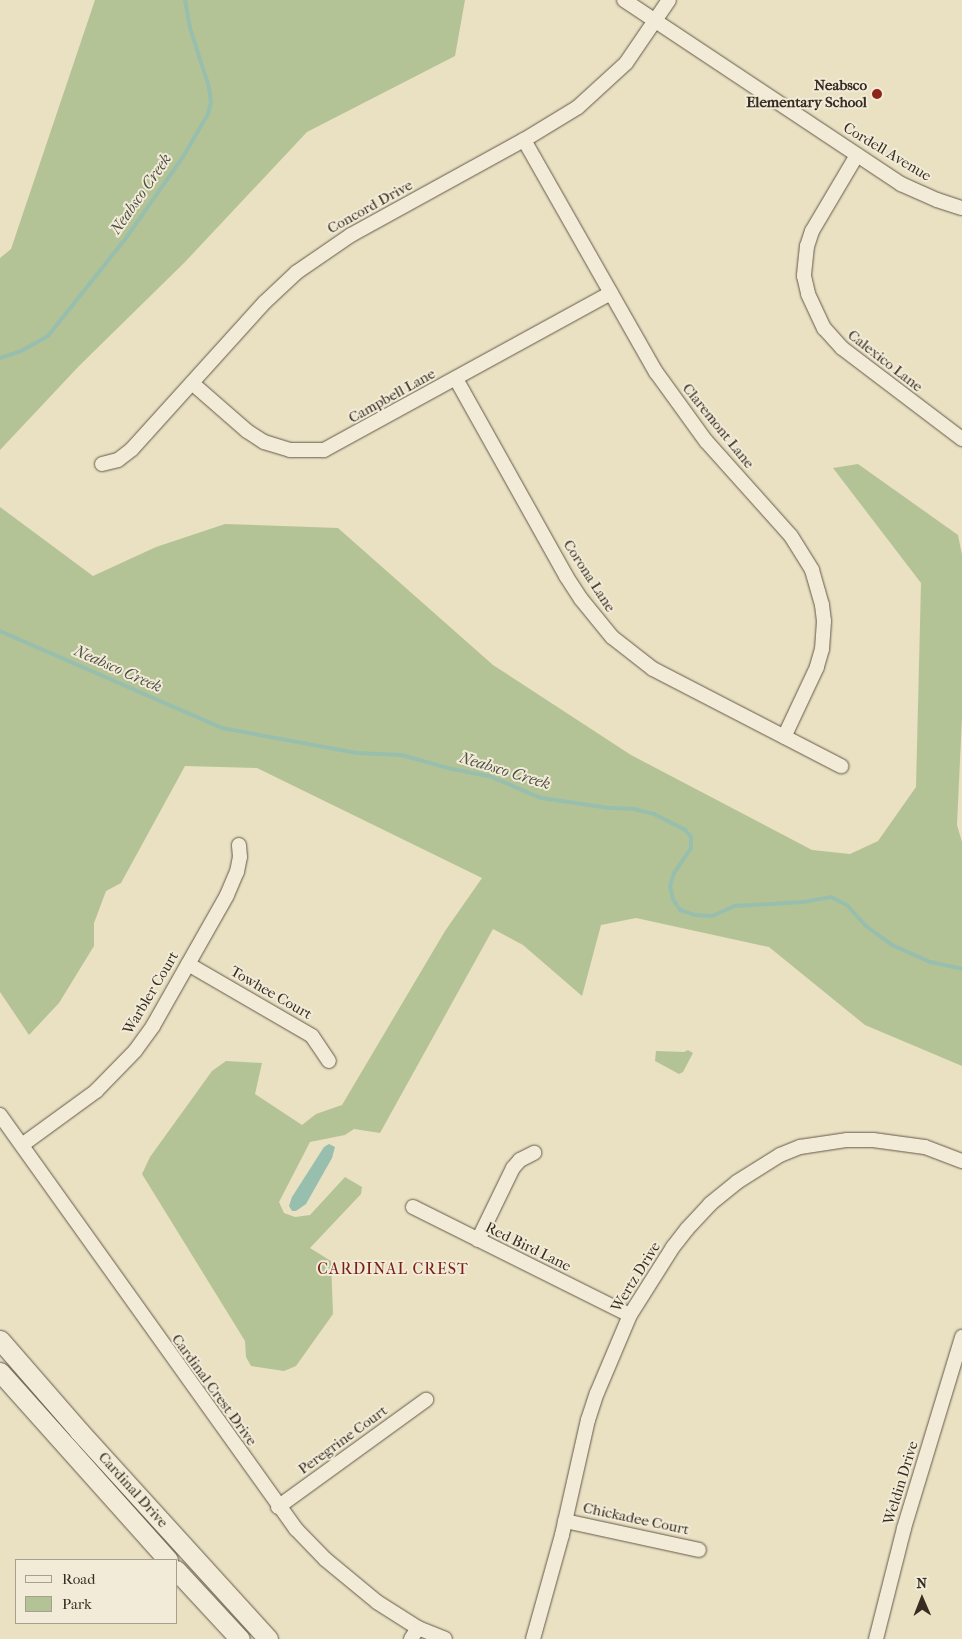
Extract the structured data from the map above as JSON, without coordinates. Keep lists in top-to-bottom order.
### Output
{
  "streets": {
    "main road": ["Cardinal Drive"],
    "street": [
      "Cordell Avenue",
      "Concord Drive",
      "Calexico Lane",
      "Campbell Lane",
      "Claremont Lane",
      "Corona Lane",
      "Warbler Court",
      "Towhee Court",
      "Red Bird Lane",
      "Wertz Drive",
      "Cardinal Crest Drive",
      "Peregrine Court",
      "Weldin Drive",
      "Chickadee Court"
    ]
  },
  "crossings": [
    ["Cordell Avenue", "Concord Drive"],
    ["Cordell Avenue", "Calexico Lane"],
    ["Concord Drive", "Campbell Lane"],
    ["Concord Drive", "Claremont Lane"],
    ["Campbell Lane", "Claremont Lane"],
    ["Campbell Lane", "Corona Lane"],
    ["Claremont Lane", "Corona Lane"],
    ["Warbler Court", "Towhee Court"],
    ["Warbler Court", "Cardinal Crest Drive"],
    ["Red Bird Lane", "Wertz Drive"],
    ["Wertz Drive", "Chickadee Court"],
    ["Cardinal Crest Drive", "Peregrine Court"]
  ],
  "districts": ["CARDINAL CREST"],
  "water": ["Neabsco Creek"],
  "places": ["Neabsco Elementary School"],
  "legend": ["Road", "Park"],
  "north": "top"
}
